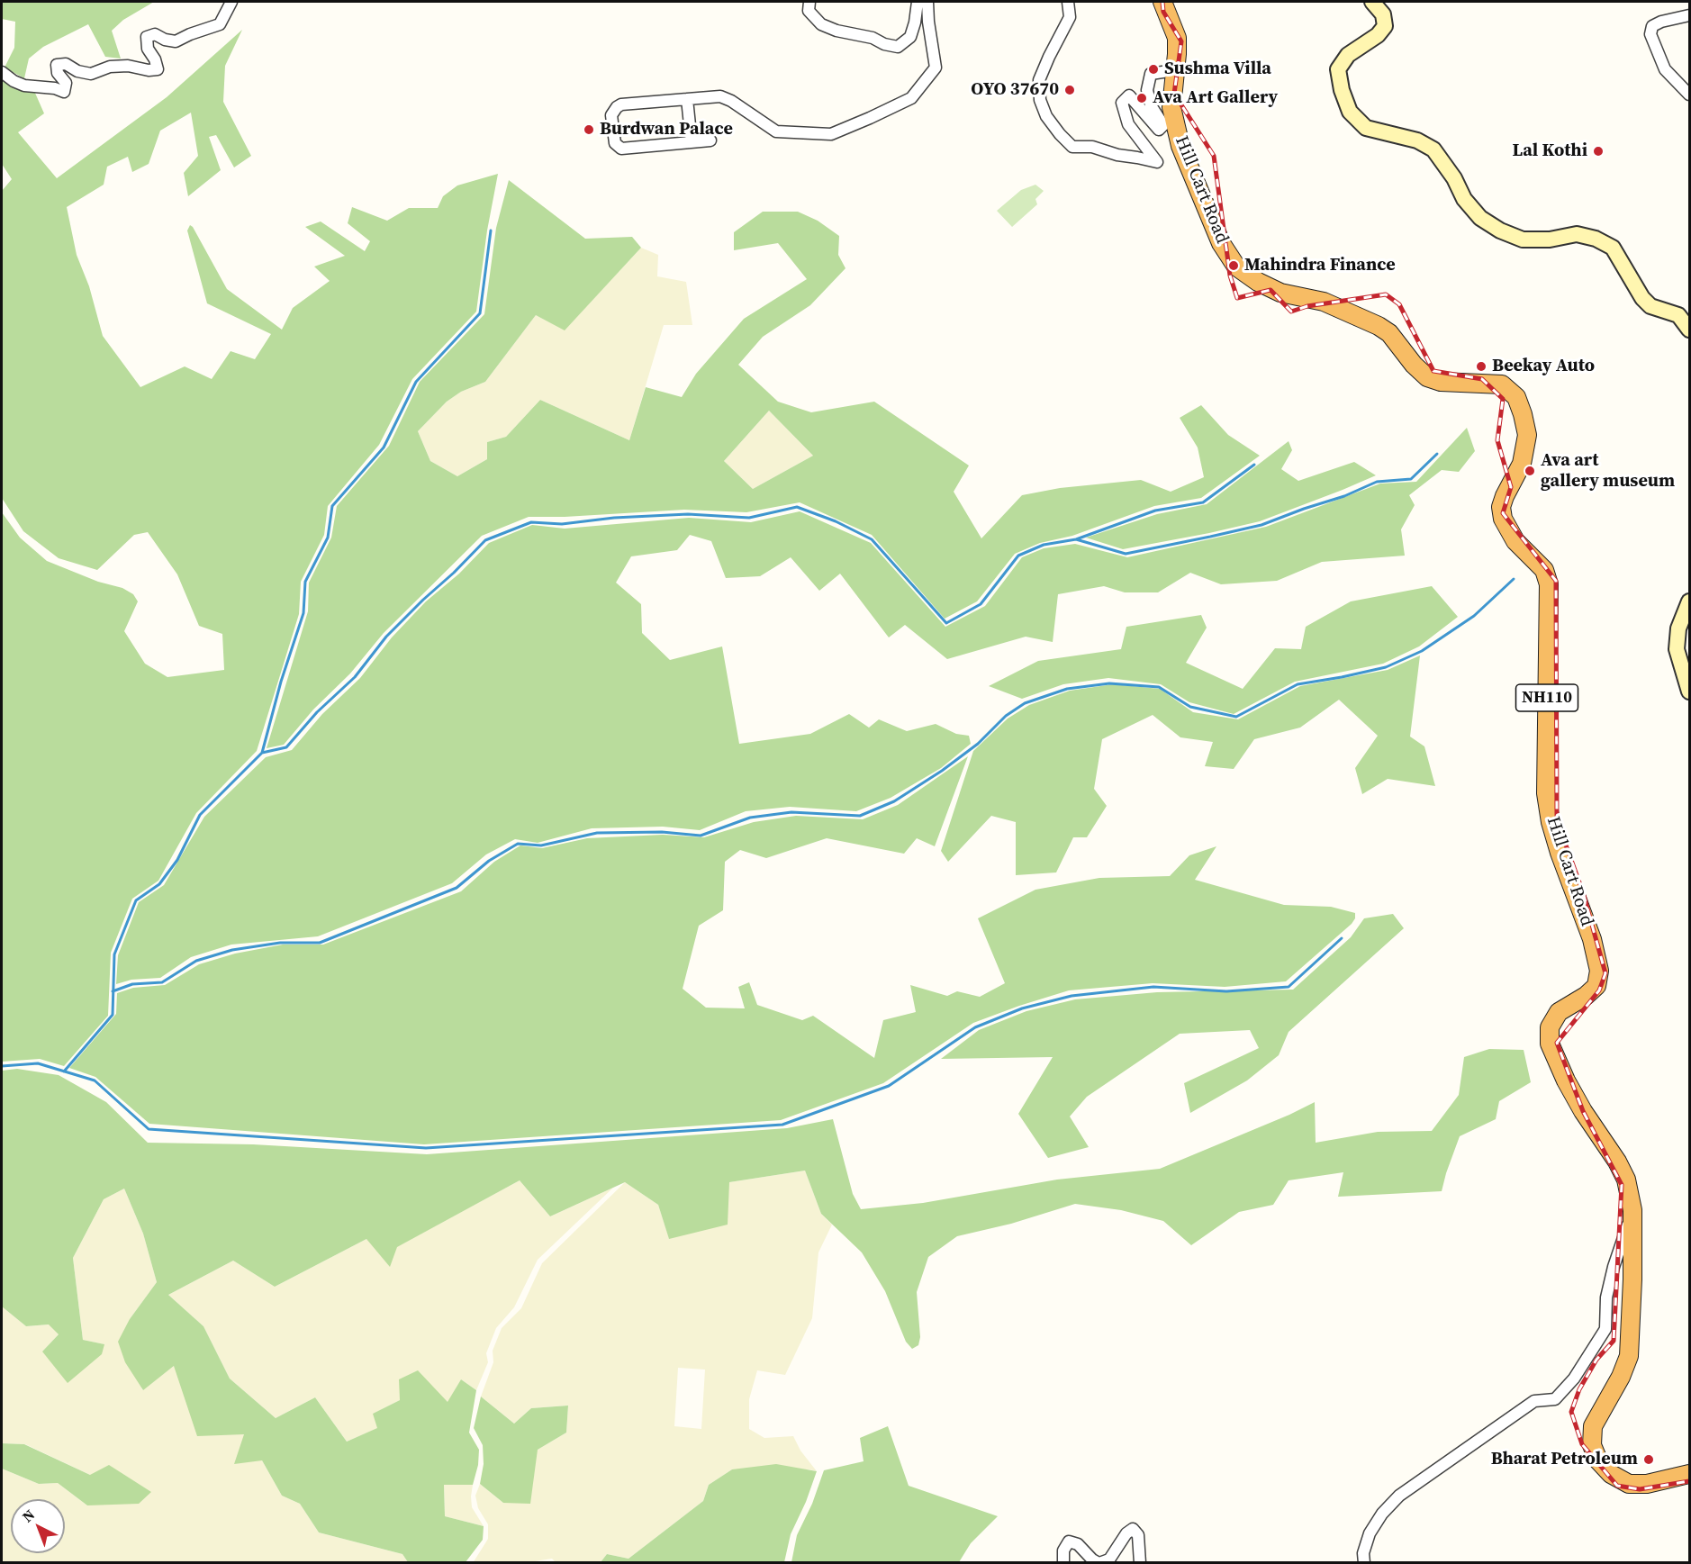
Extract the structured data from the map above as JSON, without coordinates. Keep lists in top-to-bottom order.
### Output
{
  "streets": {
    "highway": ["Hill Cart Road", "NH110"]
  },
  "places": [
    "Sushma Villa",
    "OYO 37670",
    "Ava Art Gallery",
    "Burdwan Palace",
    "Lal Kothi",
    "Mahindra Finance",
    "Beekay Auto",
    "Ava art gallery museum",
    "Bharat Petroleum"
  ],
  "north": "top left"
}
